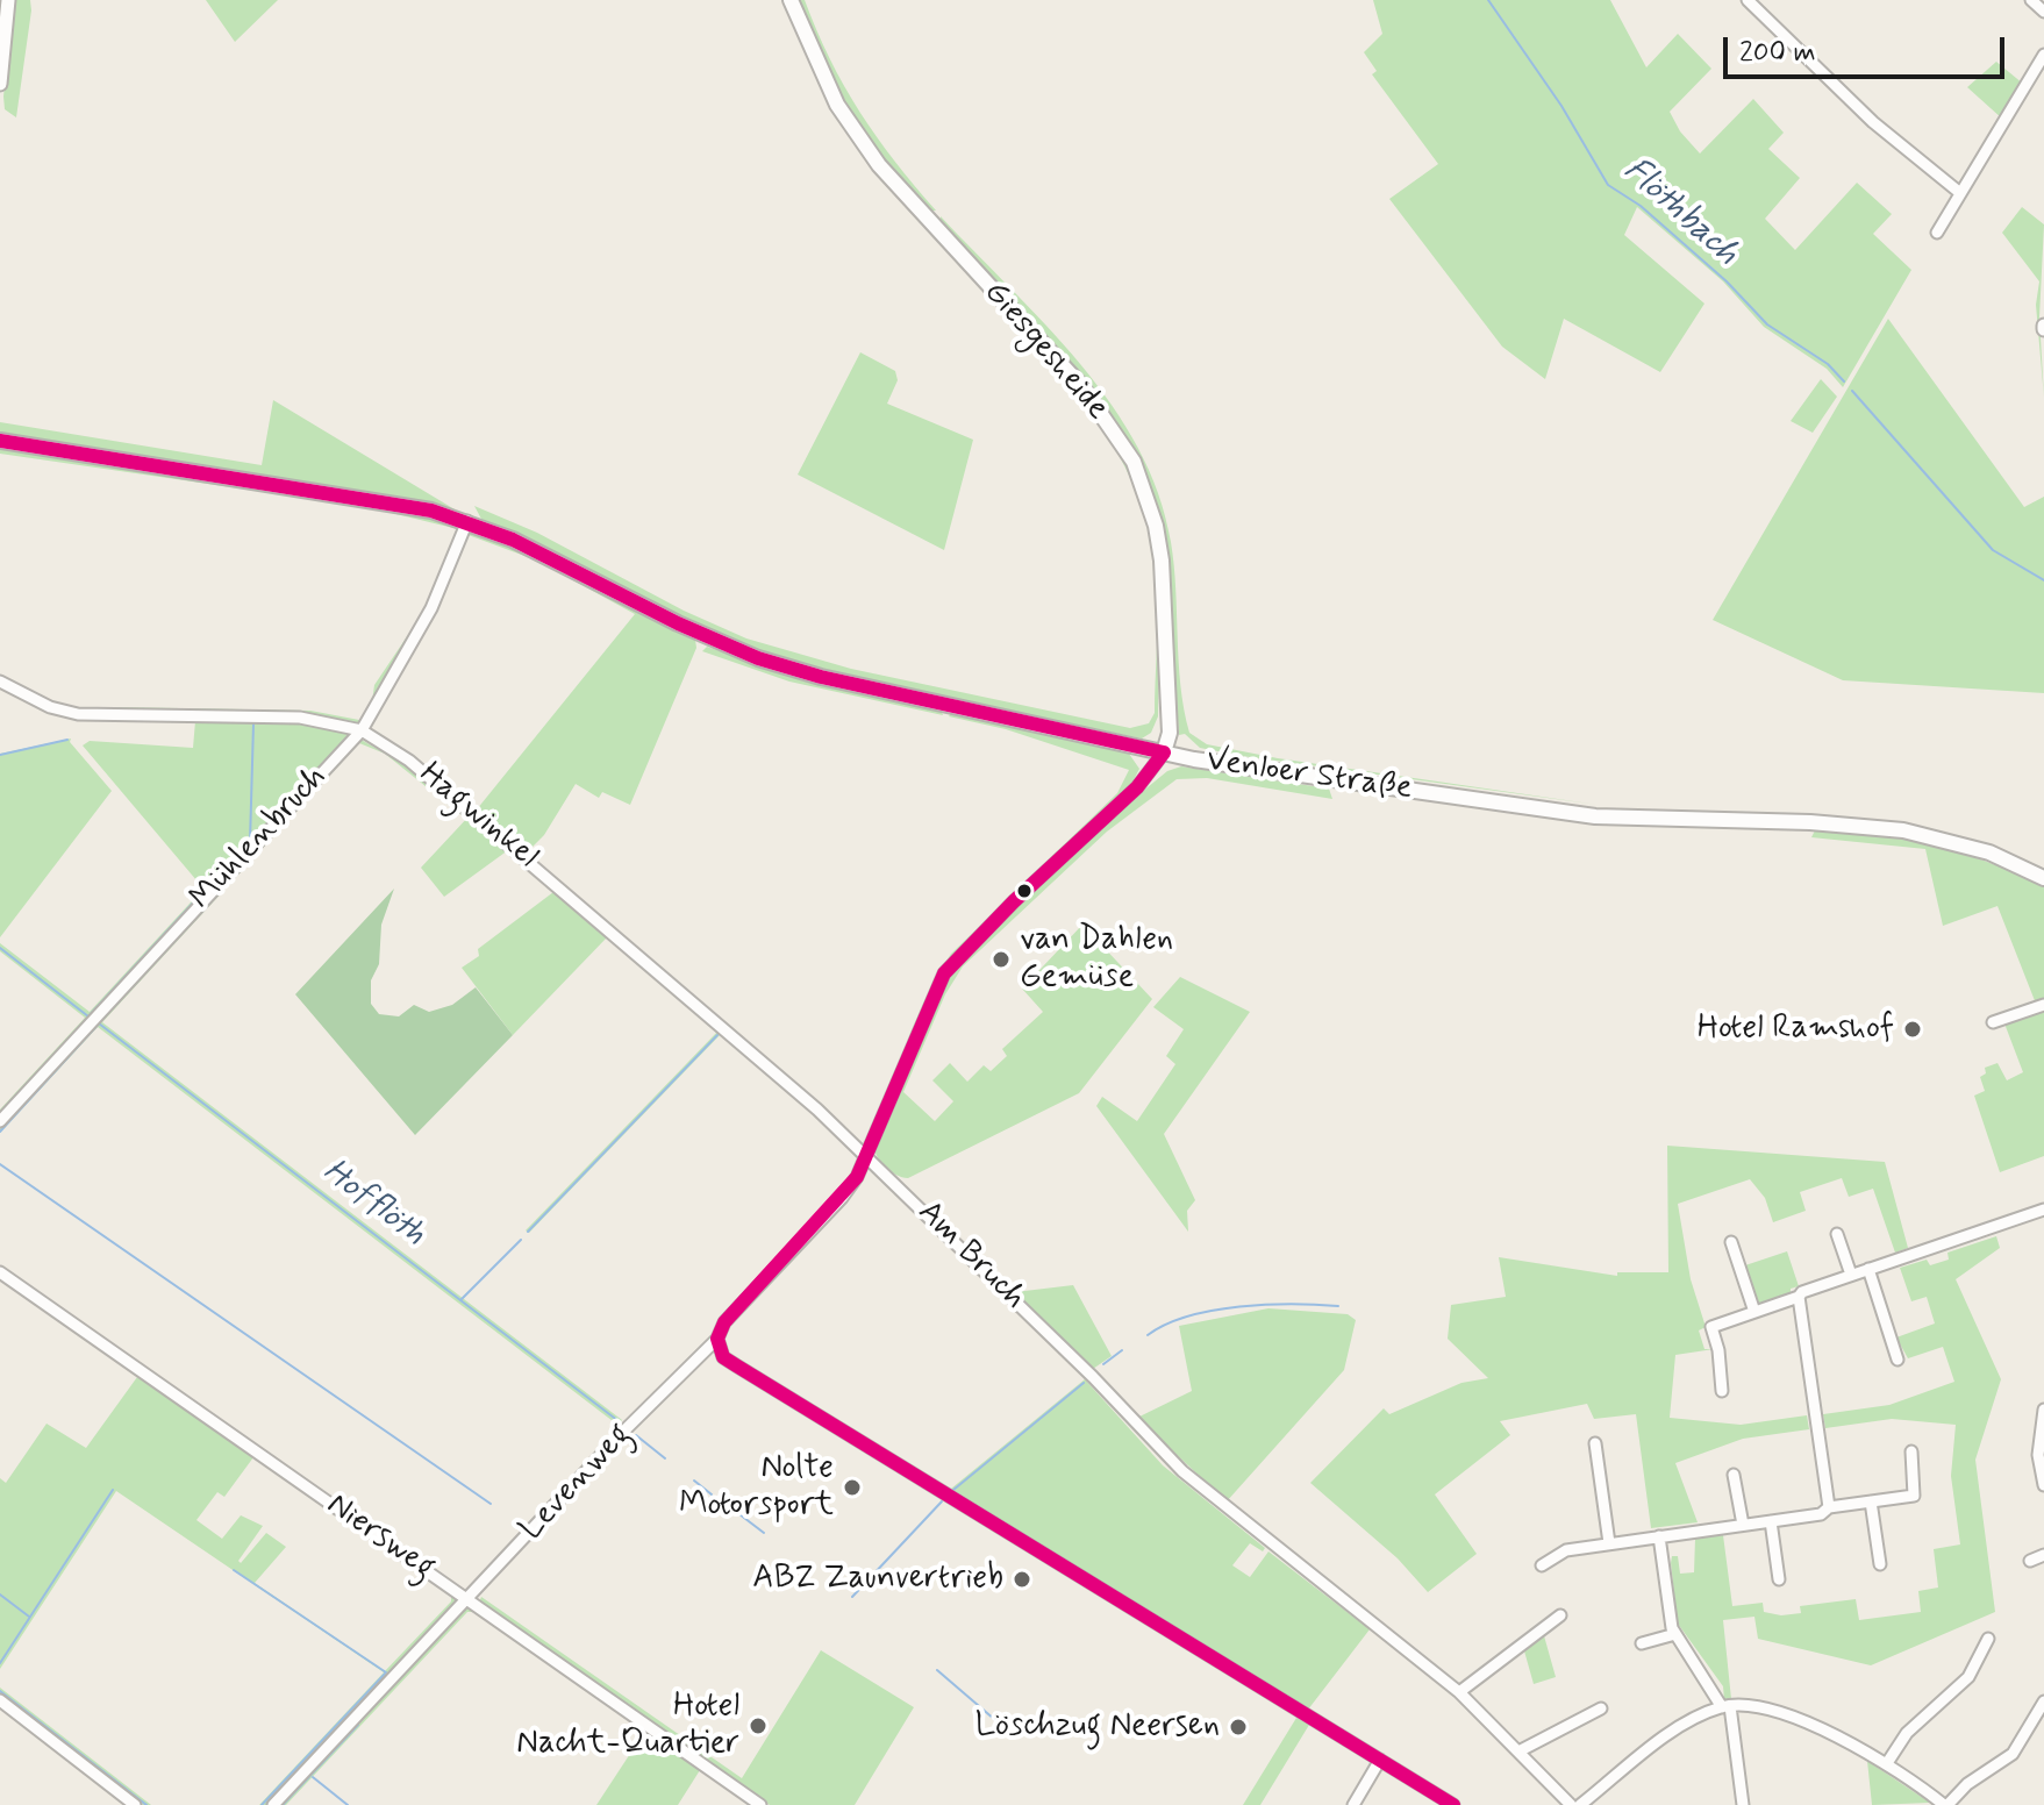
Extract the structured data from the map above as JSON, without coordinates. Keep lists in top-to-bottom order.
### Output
{
  "streets": {
    "main road": ["Giesgesheide", "Venloer Straße"],
    "street": [
      "Hagwinkel",
      "Mühlenbruch",
      "Am Bruch",
      "Levenweg",
      "Niersweg"
    ]
  },
  "crossings": [
    ["Giesgesheide", "Venloer Straße"],
    ["Venloer Straße", "Mühlenbruch"],
    ["Hagwinkel", "Mühlenbruch"],
    ["Hagwinkel", "Am Bruch"],
    ["Hagwinkel", "Levenweg"],
    ["Am Bruch", "Levenweg"],
    ["Levenweg", "Niersweg"]
  ],
  "water": ["Flöthbach", "Hofflöth"],
  "places": [
    "van Dahlen Gemüse",
    "Hotel Ramshof",
    "Nolte Motorsport",
    "ABZ Zaunvertrieb",
    "Hotel Nacht-Quartier",
    "Löschzug Neersen"
  ],
  "scale_bar": "200 m"
}
